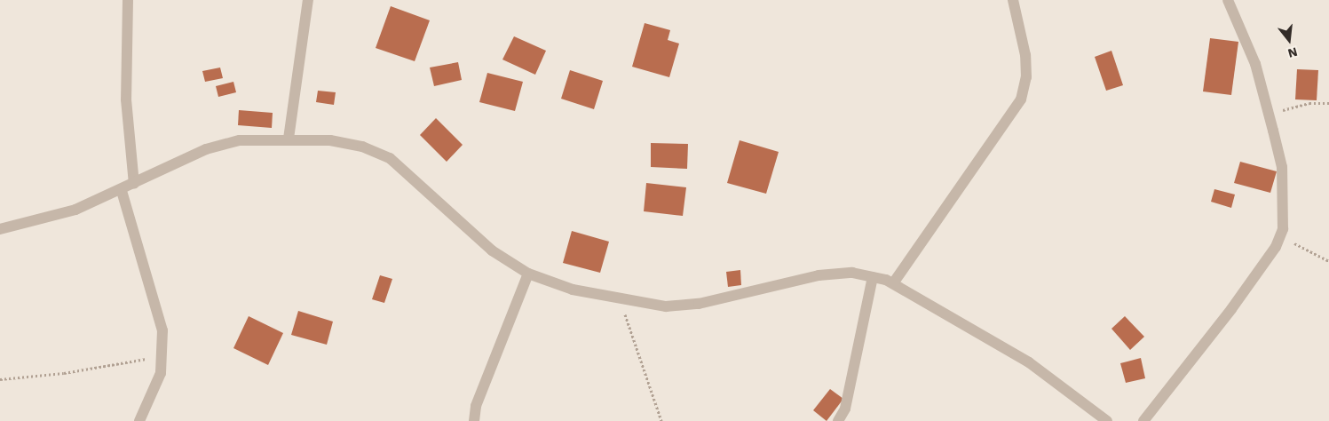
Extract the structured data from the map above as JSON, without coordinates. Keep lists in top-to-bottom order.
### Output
{
  "north": "bottom"
}
